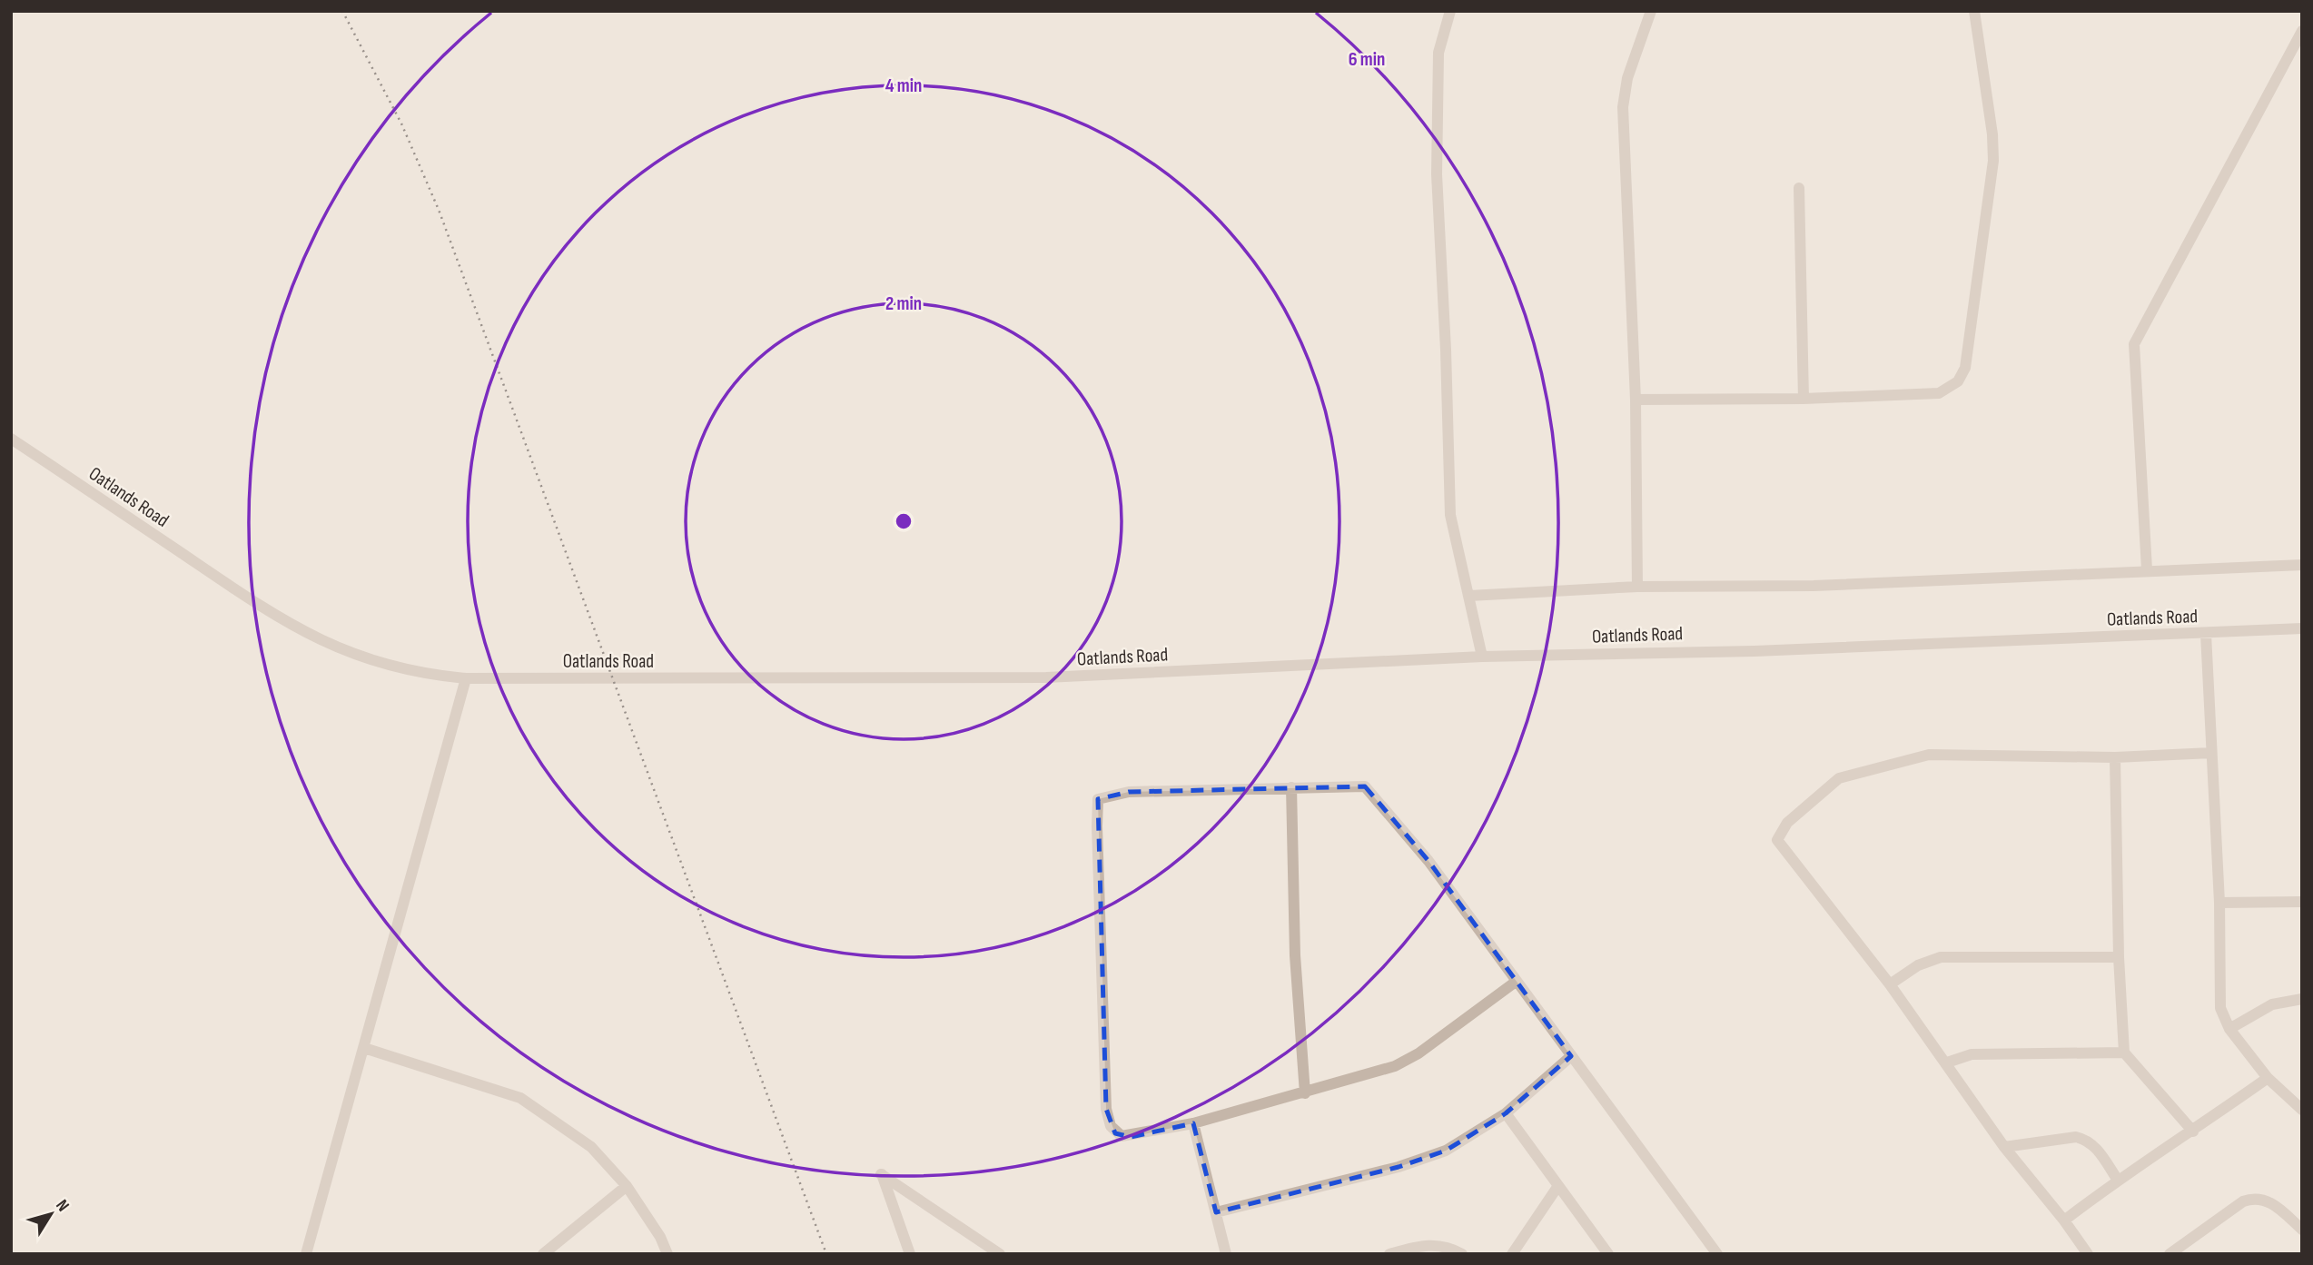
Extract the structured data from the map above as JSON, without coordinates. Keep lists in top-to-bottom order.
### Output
{
  "streets": {
    "street": ["Oatlands Road"]
  },
  "north": "top right",
  "rings": ["6 min", "4 min", "2 min"]
}
